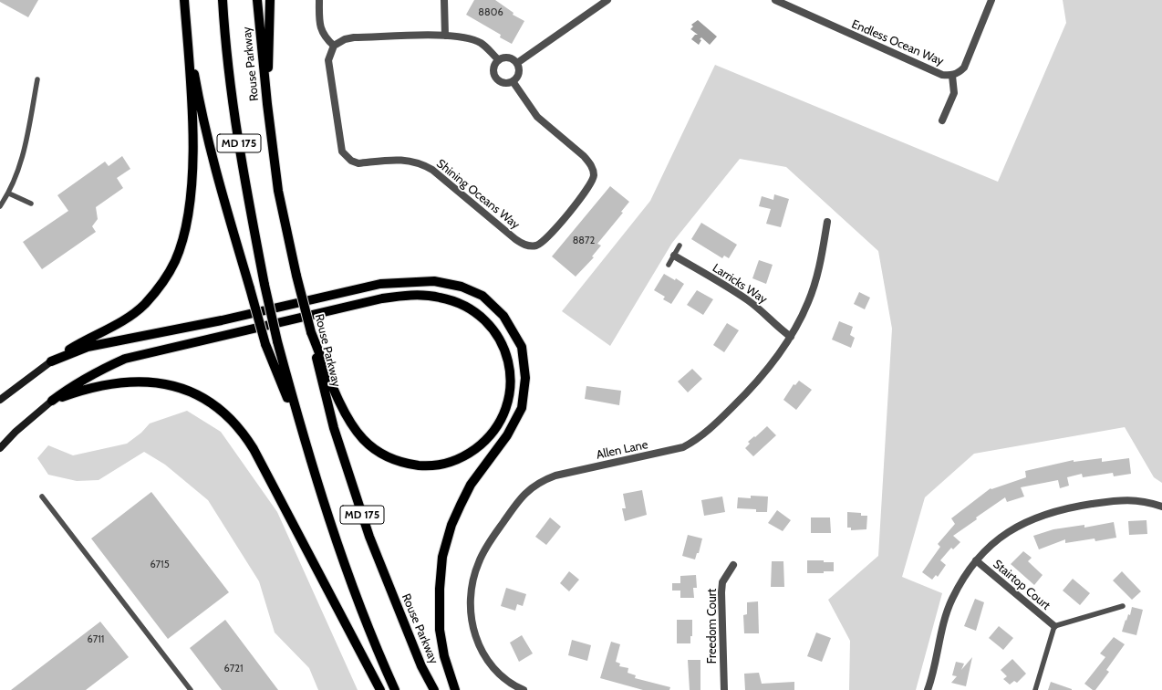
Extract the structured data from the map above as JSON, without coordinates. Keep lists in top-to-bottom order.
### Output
{
  "streets": {
    "main road": ["Rouse Parkway", "MD 175"],
    "street": [
      "Endless Ocean Way",
      "Shining Oceans Way",
      "Larricks Way",
      "Allen Lane",
      "Stairtop Court",
      "Freedom Court"
    ]
  },
  "crossings": [
    ["Larricks Way", "Allen Lane"]
  ],
  "house_numbers": [
    "8806",
    "8872",
    "6715",
    "6711",
    "6721"
  ]
}
